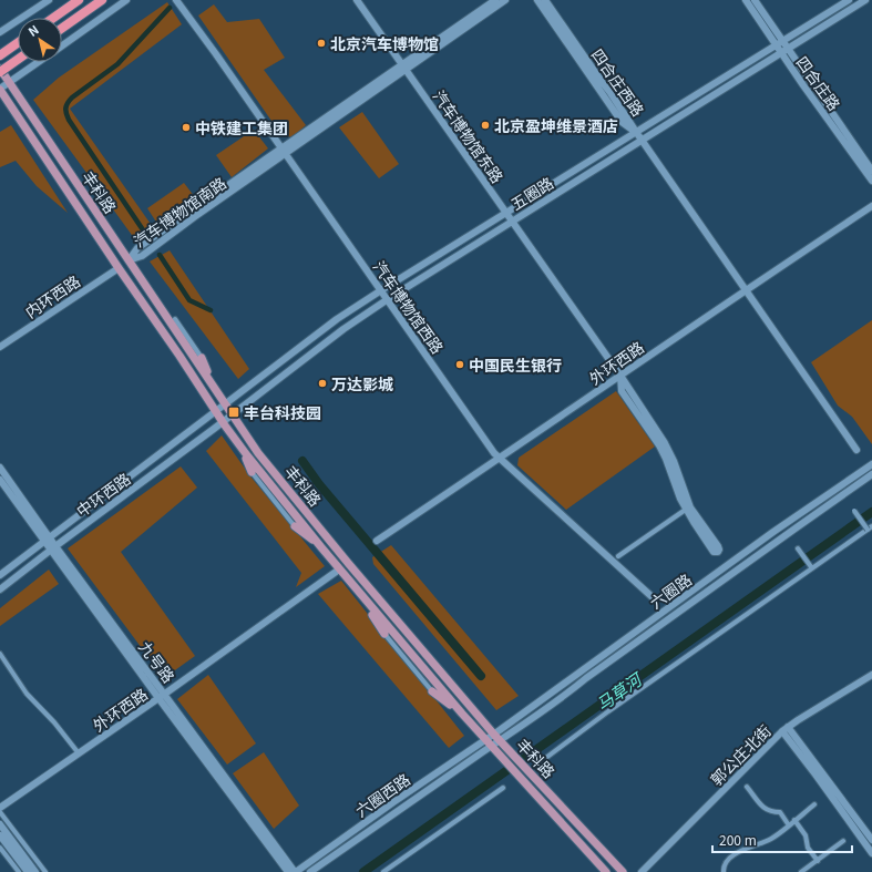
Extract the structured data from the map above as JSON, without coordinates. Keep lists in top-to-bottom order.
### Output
{
  "streets": {
    "main road": ["丰科路"],
    "street": [
      "四合庄西路",
      "四合庄路",
      "汽车博物馆东路",
      "五圈路",
      "汽车博物馆南路",
      "内环西路",
      "汽车博物馆西路",
      "外环西路",
      "中环西路",
      "六圈路",
      "九号路",
      "郭公庄北街",
      "六圈西路"
    ]
  },
  "crossings": [
    ["四合庄西路", "五圈路"],
    ["四合庄路", "五圈路"],
    ["汽车博物馆东路", "五圈路"],
    ["汽车博物馆东路", "汽车博物馆南路"],
    ["汽车博物馆东路", "外环西路"],
    ["丰科路", "五圈路"],
    ["丰科路", "汽车博物馆南路"],
    ["丰科路", "内环西路"],
    ["丰科路", "外环西路"],
    ["丰科路", "中环西路"],
    ["丰科路", "六圈路"],
    ["丰科路", "六圈西路"],
    ["五圈路", "汽车博物馆西路"],
    ["五圈路", "中环西路"],
    ["汽车博物馆南路", "汽车博物馆西路"],
    ["汽车博物馆西路", "外环西路"],
    ["外环西路", "九号路"],
    ["中环西路", "九号路"],
    ["六圈路", "六圈西路"],
    ["九号路", "六圈西路"]
  ],
  "water": ["马草河"],
  "places": {
    "other": [
      "北京汽车博物馆",
      "北京盈坤维景酒店",
      "中铁建工集团",
      "中国民生银行",
      "万达影城"
    ],
    "transit": ["丰台科技园"]
  },
  "scale_bar": "200 m",
  "north": "top left"
}
